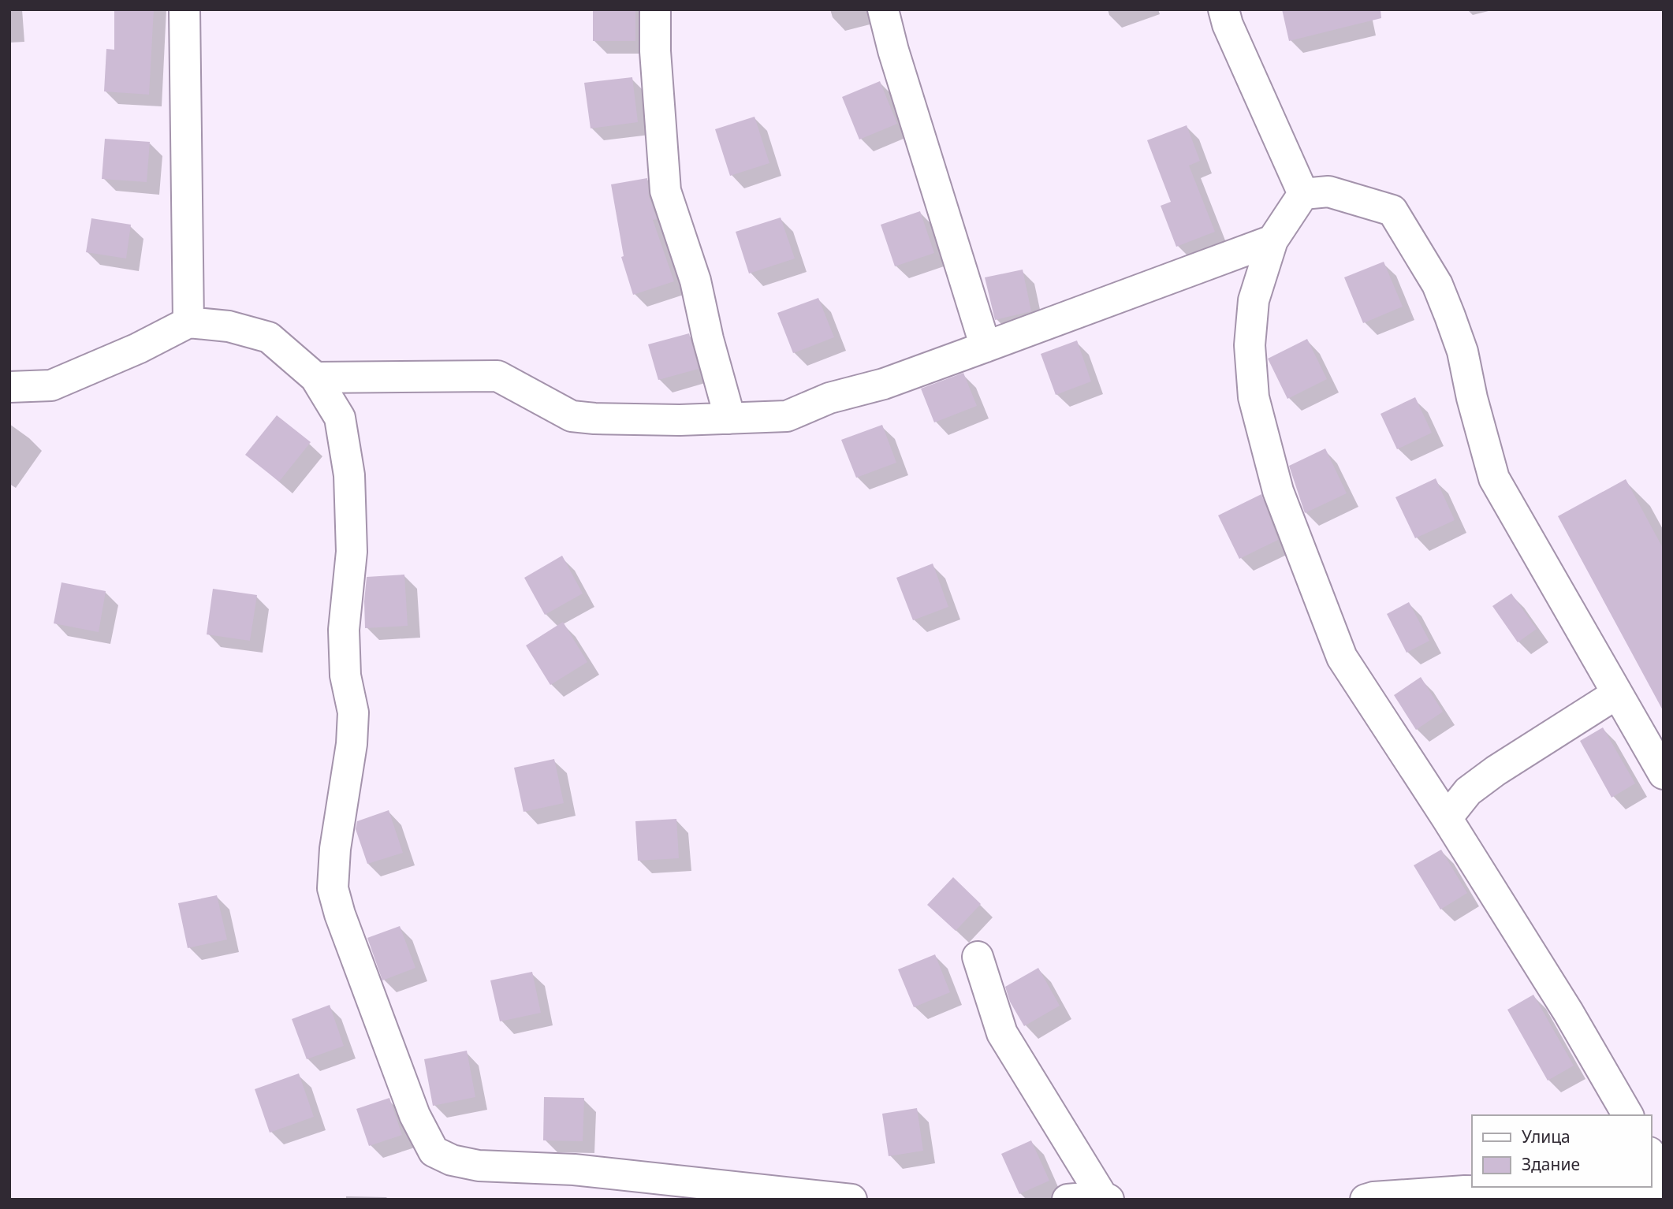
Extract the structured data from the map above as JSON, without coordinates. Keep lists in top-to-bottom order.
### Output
{
  "legend": ["Улица", "Здание"]
}
